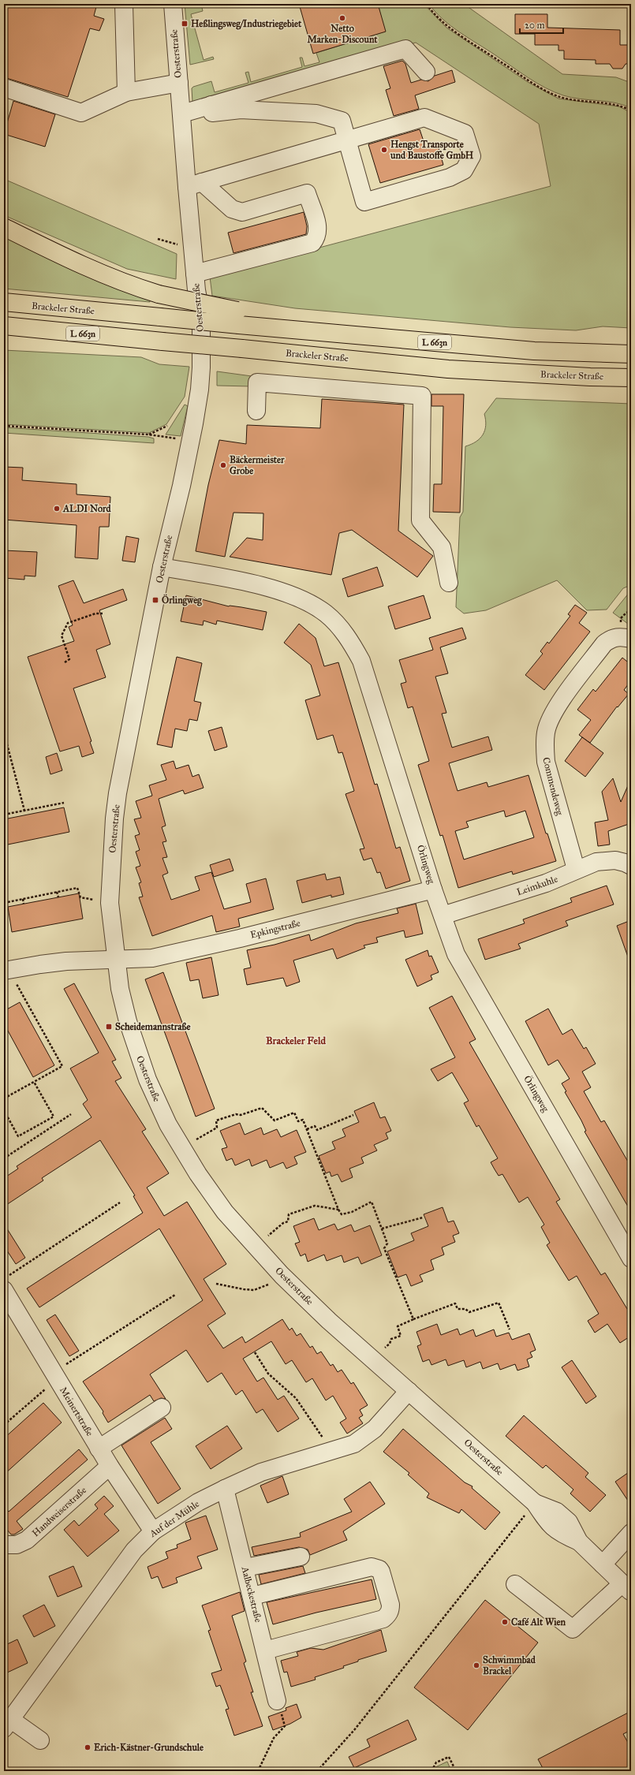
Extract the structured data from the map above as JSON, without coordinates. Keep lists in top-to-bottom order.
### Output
{
  "streets": {
    "highway": ["Brackeler Straße", "L 663n"],
    "street": [
      "Oesterstraße",
      "Commendeweg",
      "Örlingweg",
      "Leimkuhle",
      "Epkingstraße",
      "Meinertstraße",
      "Handweiserstraße",
      "Auf der Mühle",
      "Aalbeckestraße"
    ]
  },
  "crossings": [
    ["Oesterstraße", "Örlingweg"],
    ["Oesterstraße", "Epkingstraße"],
    ["Oesterstraße", "Auf der Mühle"],
    ["Brackeler Straße", "L 663n"],
    ["Commendeweg", "Leimkuhle"],
    ["Örlingweg", "Leimkuhle"],
    ["Örlingweg", "Epkingstraße"],
    ["Meinertstraße", "Handweiserstraße"],
    ["Meinertstraße", "Auf der Mühle"],
    ["Auf der Mühle", "Aalbeckestraße"]
  ],
  "districts": ["Brackeler Feld"],
  "places": {
    "other": [
      "Netto Marken-Discount",
      "Hengst Transporte und Baustoffe GmbH",
      "Bäckermeister Grobe",
      "ALDI Nord",
      "Café Alt Wien",
      "Schwimmbad Brackel",
      "Erich-Kästner-Grundschule"
    ],
    "transit": ["Heßlingsweg/Industriegebiet", "Örlingweg", "Scheidemannstraße"]
  },
  "scale_bar": "20 m"
}
